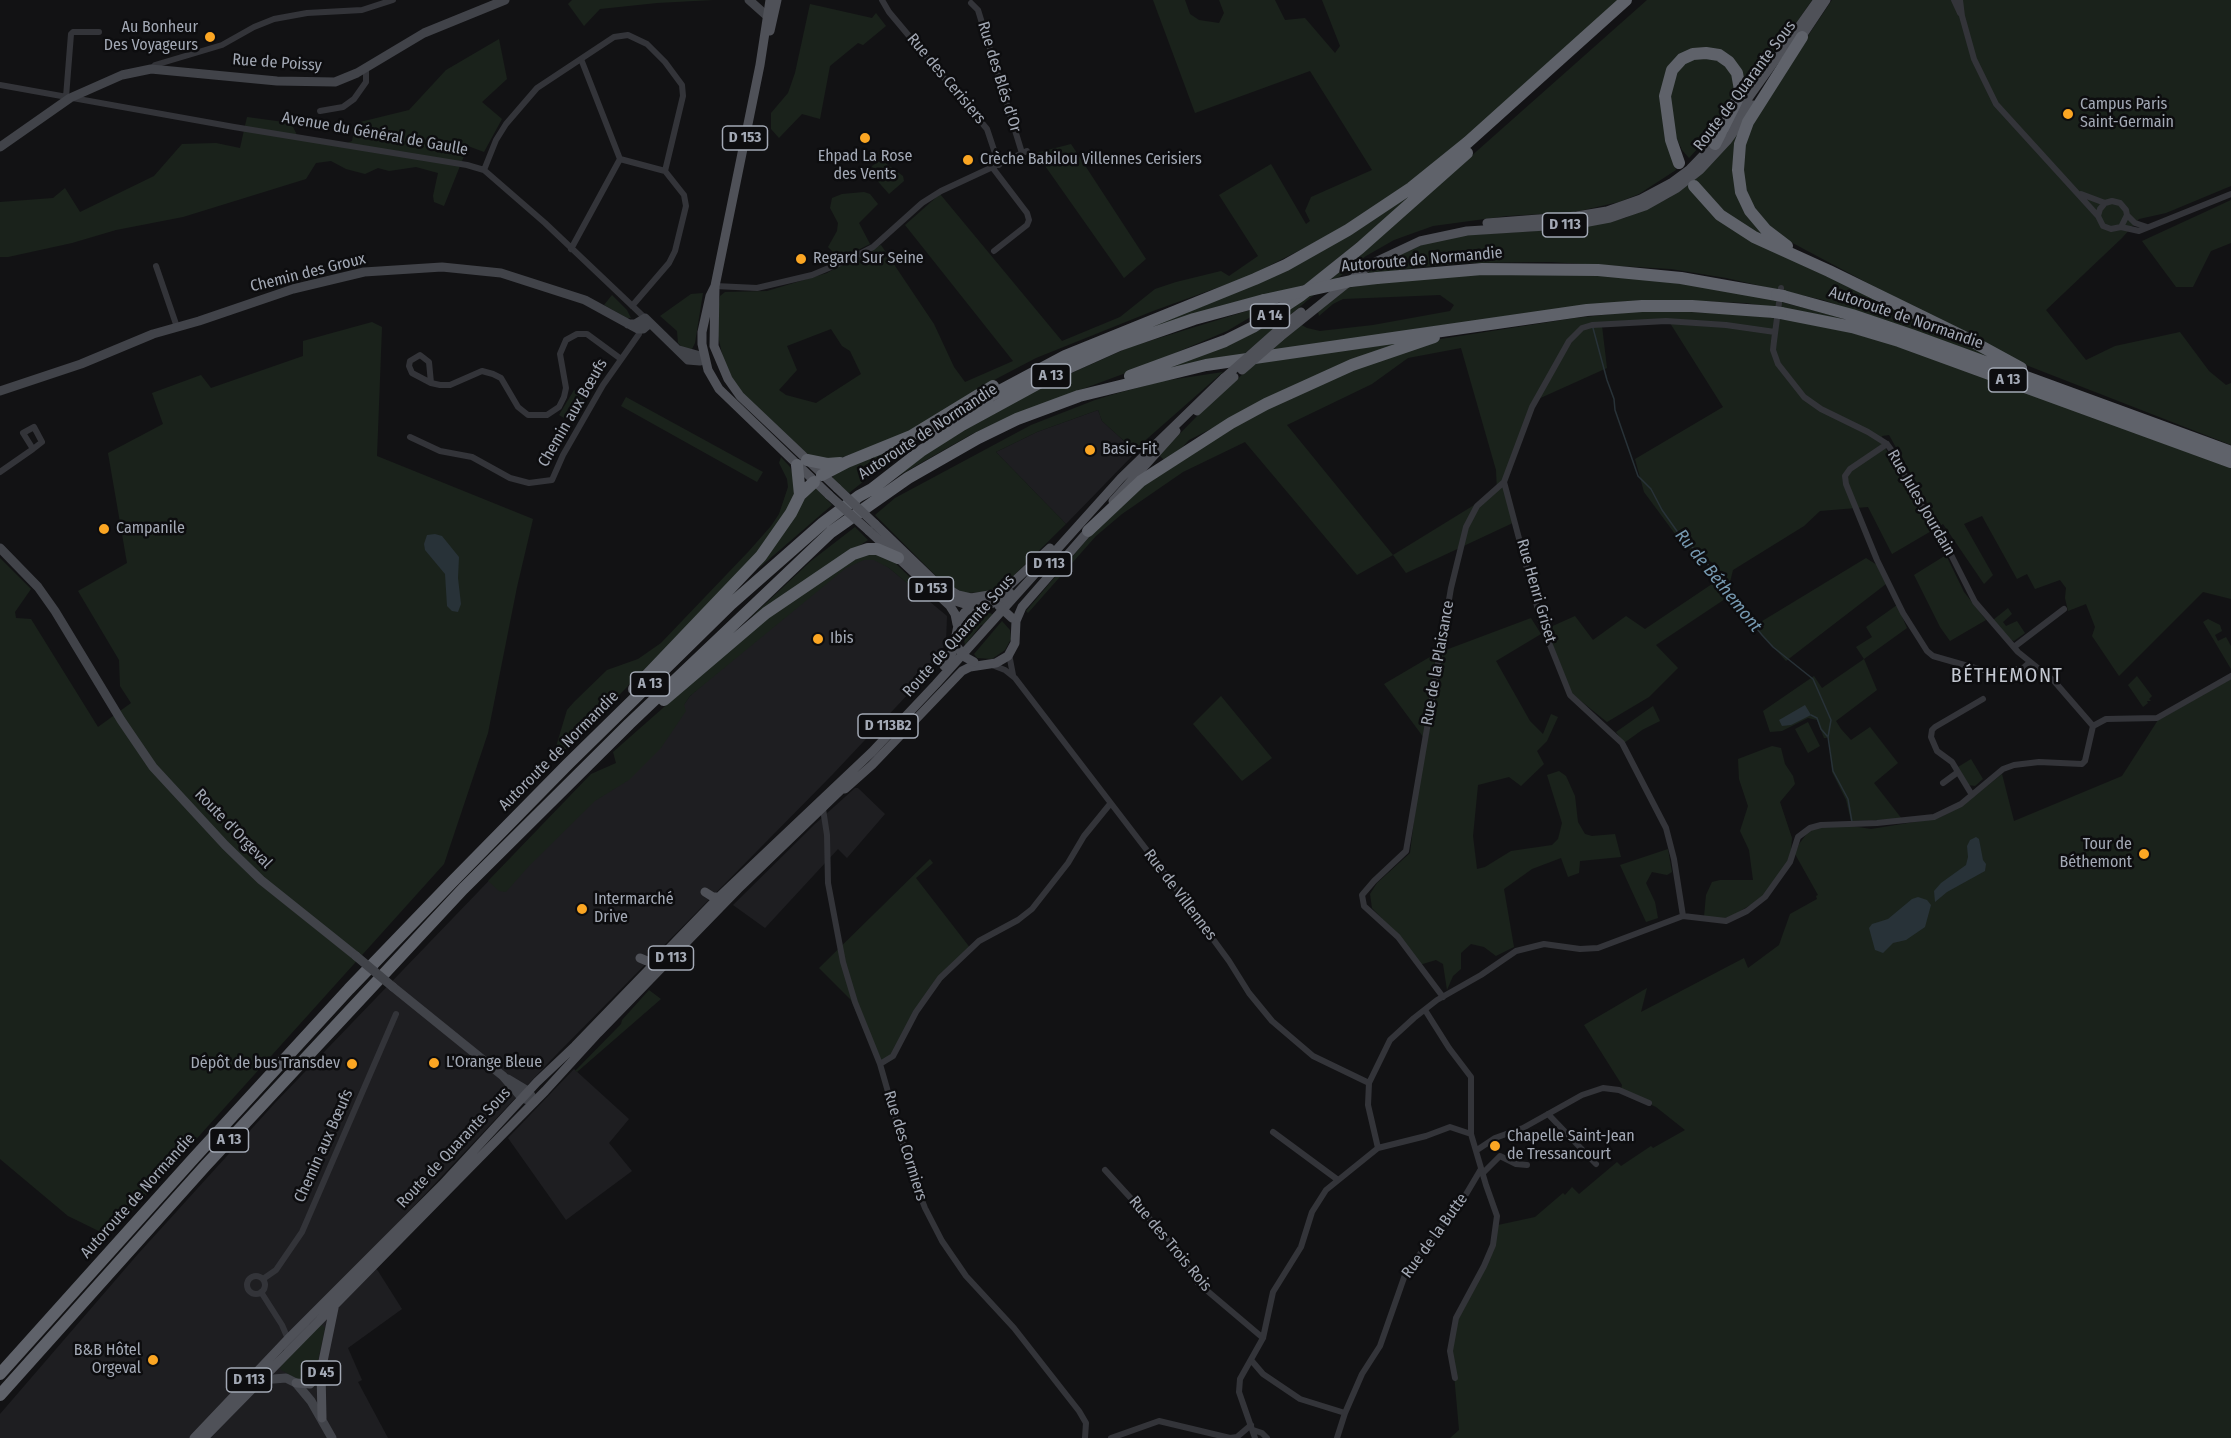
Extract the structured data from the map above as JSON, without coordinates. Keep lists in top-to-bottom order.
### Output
{
  "streets": {
    "highway": ["Autoroute de Normandie", "A 14", "A 13"],
    "main road": [
      "Route de Quarante Sous",
      "D 153",
      "D 113",
      "D 113B2",
      "D 45"
    ],
    "street": [
      "Rue de Poissy",
      "Rue des Blés d'Or",
      "Rue des Cerisiers",
      "Avenue du Général de Gaulle",
      "Chemin des Groux",
      "Chemin aux Bœufs",
      "Rue Jules Jourdain",
      "Rue Henri Griset",
      "Rue de la Plaisance",
      "Route d'Orgeval",
      "Rue de Villennes",
      "Rue des Cormiers",
      "Rue de la Butte",
      "Rue des Trois Rois"
    ]
  },
  "crossings": [
    ["Rue de Poissy", "Avenue du Général de Gaulle"],
    ["Rue des Blés d'Or", "Rue des Cerisiers"],
    ["Route de Quarante Sous", "D 113"],
    ["Route de Quarante Sous", "D 113B2"],
    ["Route de Quarante Sous", "Route d'Orgeval"],
    ["Route de Quarante Sous", "Rue des Cormiers"],
    ["Route de Quarante Sous", "D 45"],
    ["Avenue du Général de Gaulle", "D 153"],
    ["Avenue du Général de Gaulle", "Chemin des Groux"],
    ["Avenue du Général de Gaulle", "Chemin aux Bœufs"],
    ["D 153", "D 113B2"],
    ["D 153", "Rue de Villennes"],
    ["Autoroute de Normandie", "A 14"],
    ["Autoroute de Normandie", "Rue Jules Jourdain"],
    ["Chemin des Groux", "Chemin aux Bœufs"],
    ["Rue Jules Jourdain", "Rue de la Plaisance"],
    ["Rue Henri Griset", "Rue de la Plaisance"],
    ["D 113B2", "Rue de Villennes"]
  ],
  "districts": ["BÉTHEMONT"],
  "water": ["Ru de Béthemont"],
  "places": [
    "Au Bonheur Des Voyageurs",
    "Campus Paris Saint-Germain",
    "Ehpad La Rose des Vents",
    "Crèche Babilou Villennes Cerisiers",
    "Regard Sur Seine",
    "Basic-Fit",
    "Campanile",
    "Ibis",
    "Tour de Béthemont",
    "Intermarché Drive",
    "L'Orange Bleue",
    "Dépôt de bus Transdev",
    "Chapelle Saint-Jean de Tressancourt",
    "B&B Hôtel Orgeval"
  ]
}
